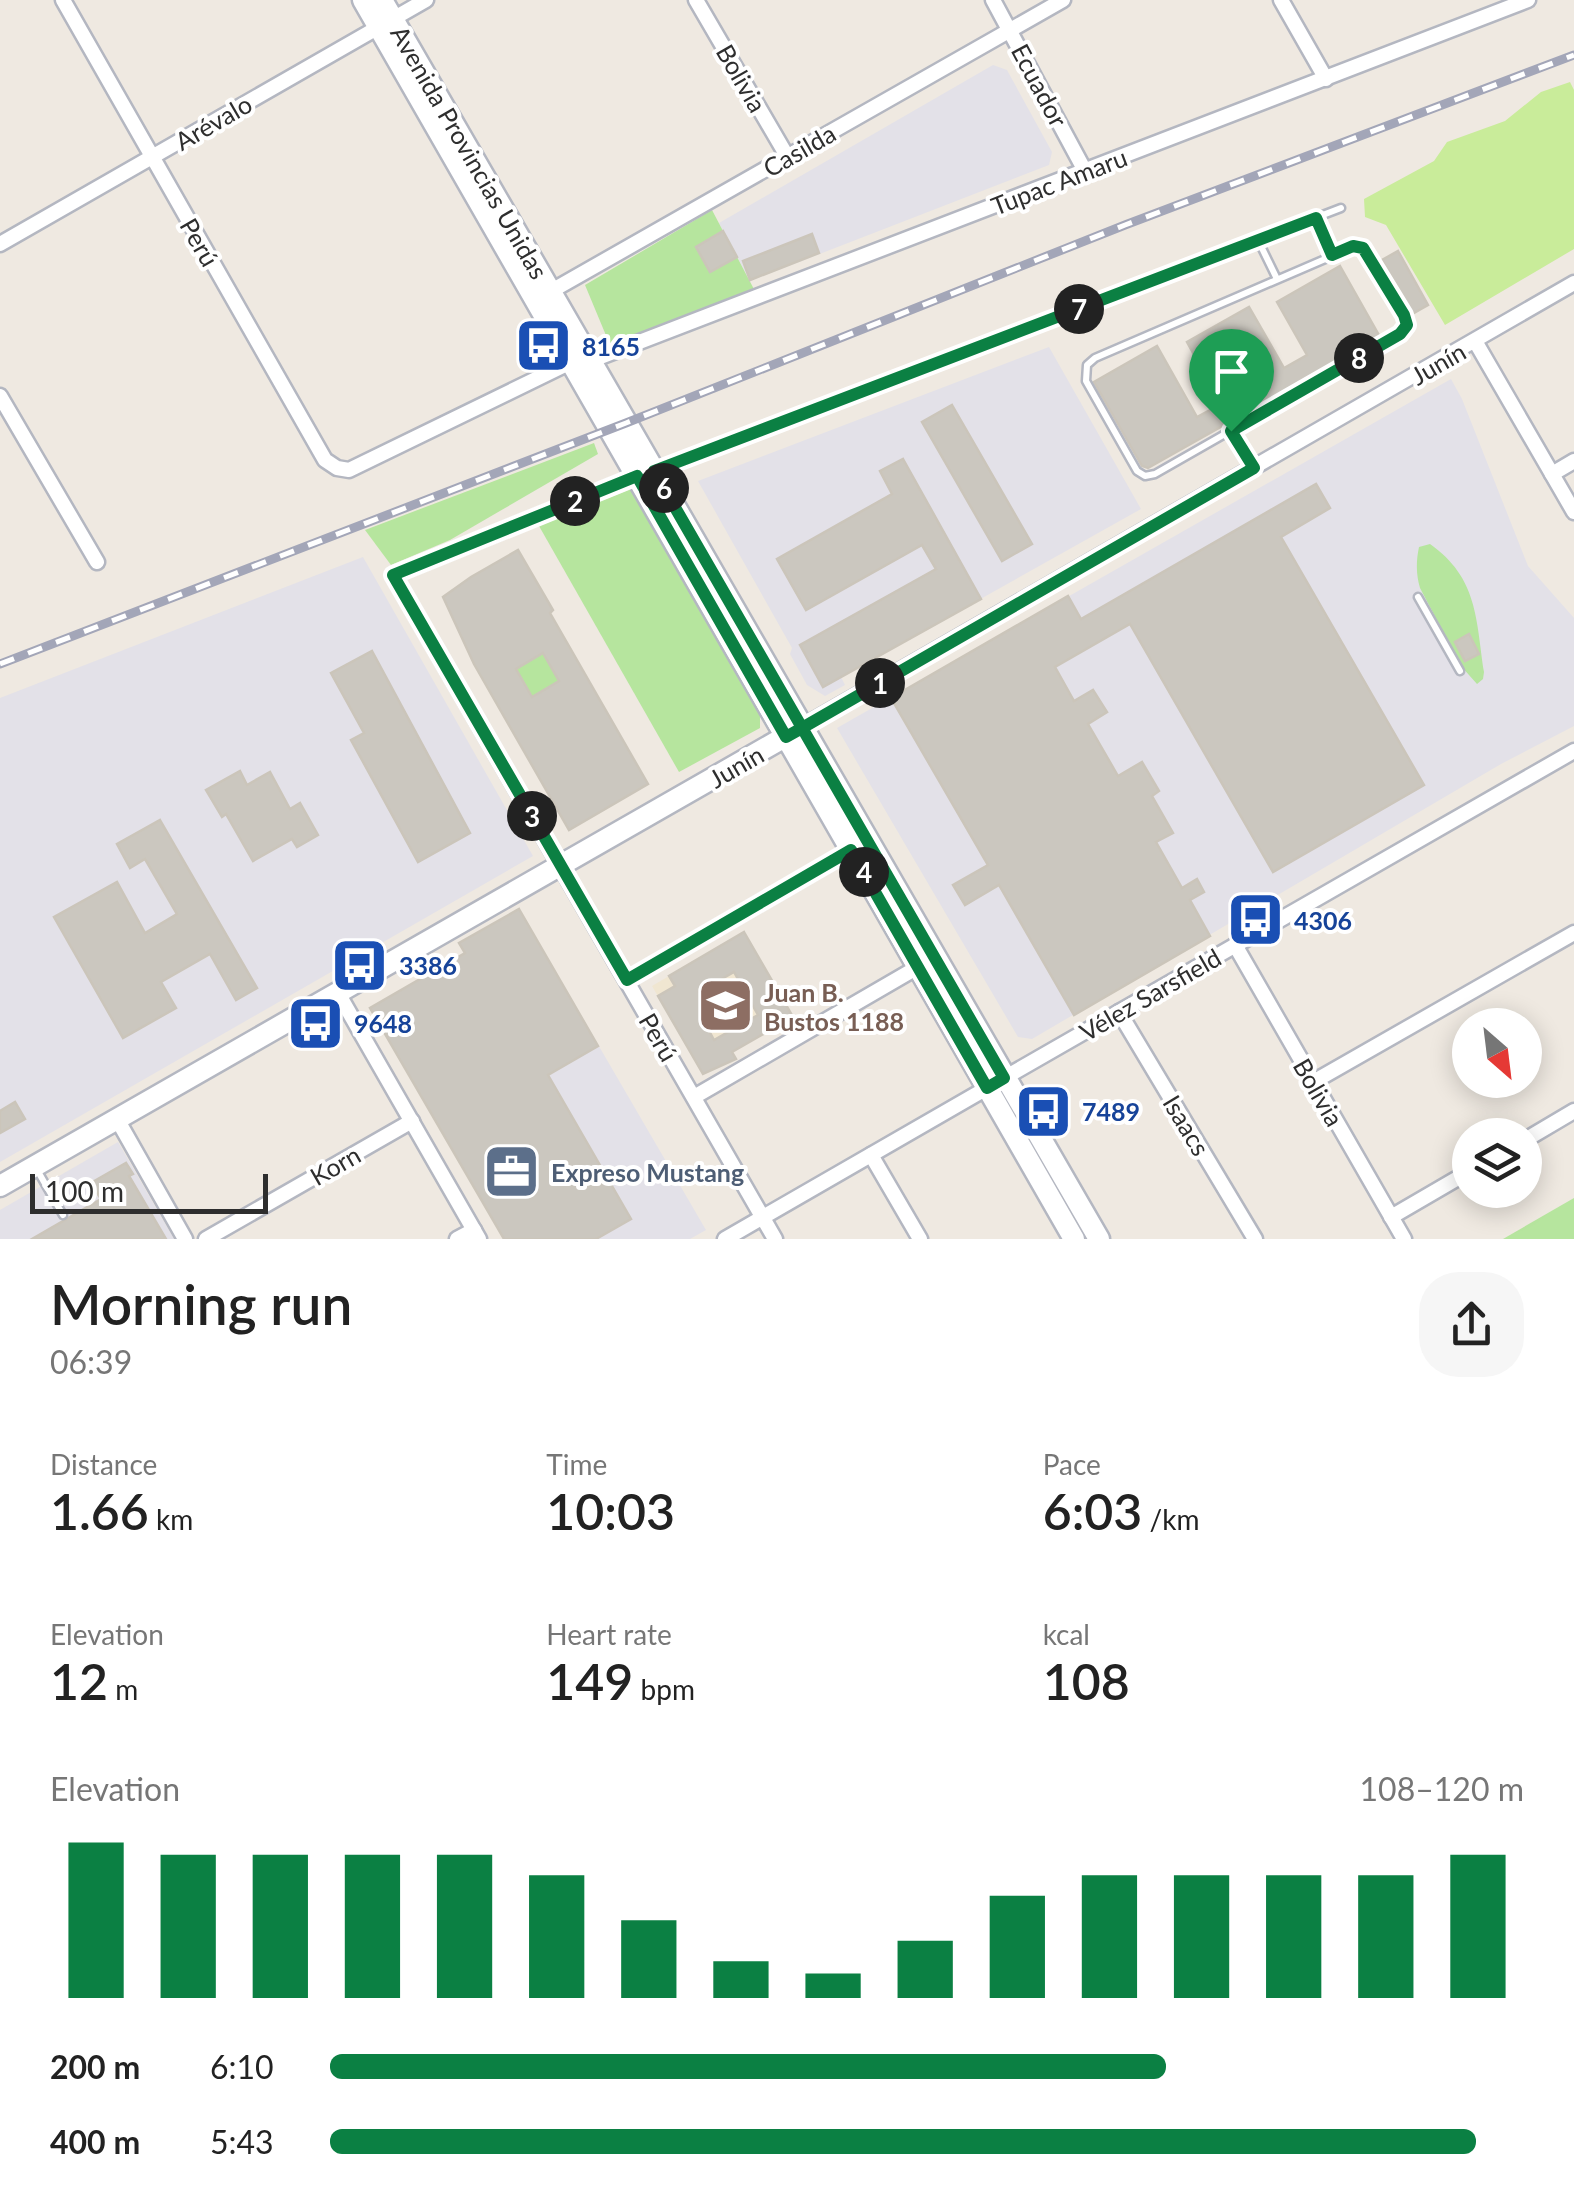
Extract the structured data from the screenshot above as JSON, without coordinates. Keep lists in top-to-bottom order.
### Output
{
  "streets": {
    "main road": ["Avenida Provincias Unidas", "Junín"],
    "street": [
      "Bolivia",
      "Ecuador",
      "Arévalo",
      "Casilda",
      "Tupac Amaru",
      "Perú",
      "Vélez Sarsfield",
      "Isaacs",
      "Korn"
    ]
  },
  "crossings": [
    ["Bolivia", "Casilda"],
    ["Bolivia", "Vélez Sarsfield"],
    ["Ecuador", "Casilda"],
    ["Ecuador", "Tupac Amaru"],
    ["Arévalo", "Avenida Provincias Unidas"],
    ["Arévalo", "Perú"],
    ["Casilda", "Avenida Provincias Unidas"],
    ["Avenida Provincias Unidas", "Tupac Amaru"],
    ["Avenida Provincias Unidas", "Perú"],
    ["Avenida Provincias Unidas", "Junín"],
    ["Avenida Provincias Unidas", "Vélez Sarsfield"],
    ["Tupac Amaru", "Perú"],
    ["Perú", "Junín"],
    ["Perú", "Vélez Sarsfield"],
    ["Vélez Sarsfield", "Isaacs"]
  ],
  "places": {
    "bus stop": [
      "8165",
      "4306",
      "3386",
      "9648",
      "7489"
    ],
    "school or university": ["Juan B. Bustos 1188"],
    "office": ["Expreso Mustang"]
  },
  "scale_bar": "100 m",
  "north": "bottom right",
  "page": {
    "pins": [
      "7",
      "8",
      "6",
      "2",
      "1",
      "3",
      "4"
    ],
    "scale": "100 m",
    "heading": ["Morning run", "06:39"],
    "stats": [
      ["Distance", "1.66 km"],
      ["Time", "10:03"],
      ["Pace", "6:03 /km"],
      ["Elevation", "12 m"],
      ["Heart rate", "149 bpm"],
      ["kcal", "108"]
    ],
    "chart": ["Elevation", "108–120 m"],
    "list": [
      {
        "name": "200 m",
        "note": "6:10"
      },
      {
        "name": "400 m",
        "note": "5:43"
      }
    ]
  }
}
